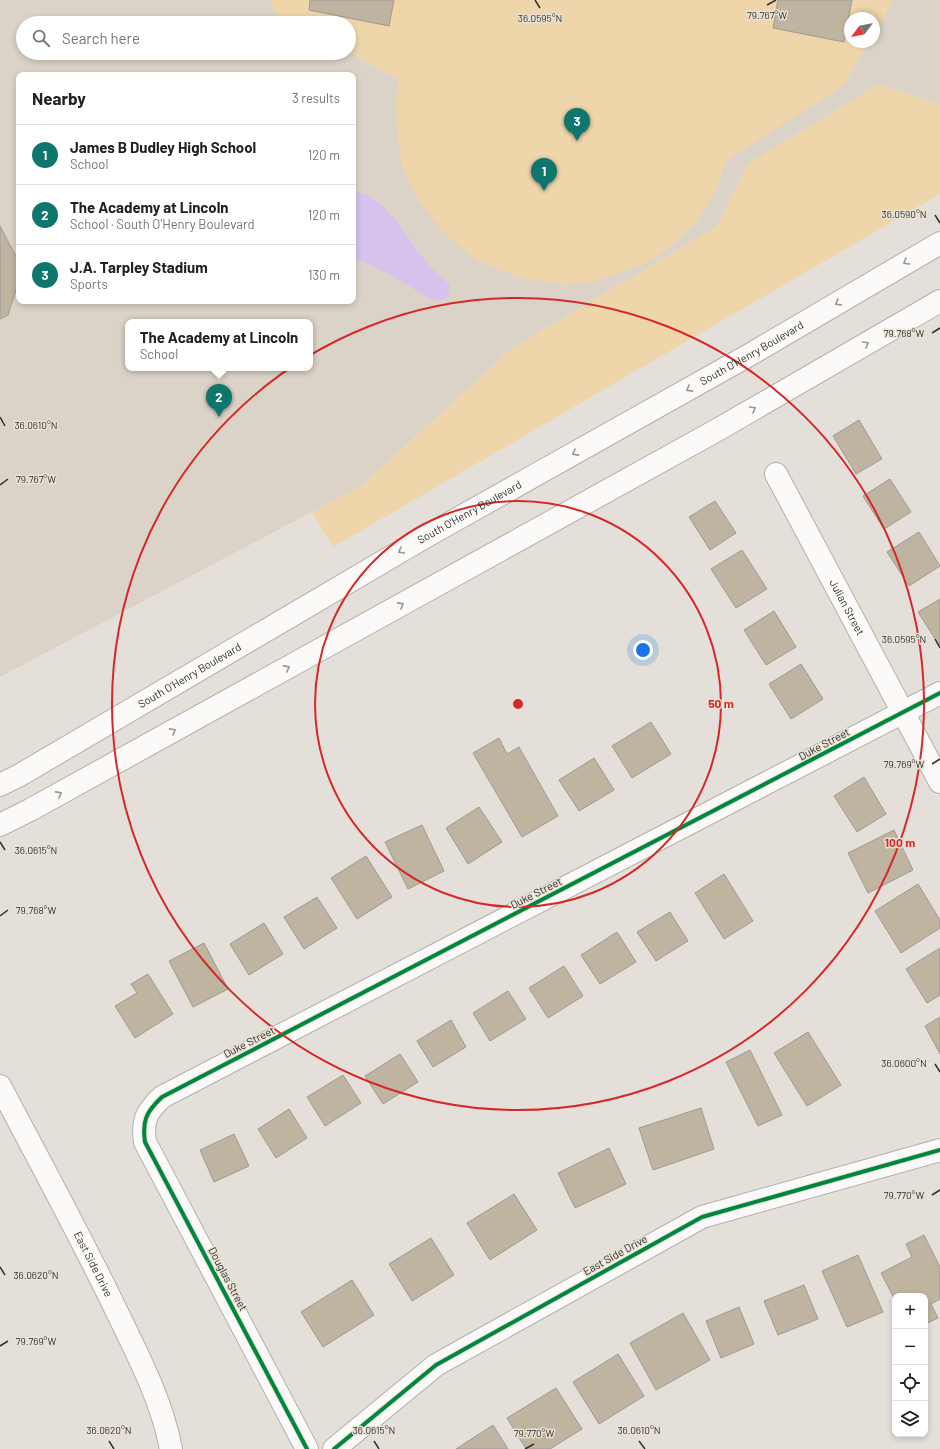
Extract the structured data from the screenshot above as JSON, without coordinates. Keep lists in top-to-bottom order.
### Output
{
  "streets": {
    "main road": [
      "South O'Henry Boulevard",
      "Julian Street",
      "Duke Street",
      "East Side Drive",
      "Douglas Street"
    ]
  },
  "crossings": [
    ["Julian Street", "Duke Street"],
    ["Duke Street", "Douglas Street"]
  ],
  "north": "bottom left",
  "page": {
    "search": "Search here",
    "heading": ["Nearby", "3 results"],
    "pins": ["3", "1", "2"],
    "list": [
      {
        "mark": "1",
        "name": "James B Dudley High School",
        "note": "School",
        "value": "120 m"
      },
      {
        "mark": "2",
        "name": "The Academy at Lincoln",
        "note": "School · South O'Henry Boulevard",
        "value": "120 m"
      },
      {
        "mark": "3",
        "name": "J.A. Tarpley Stadium",
        "note": "Sports",
        "value": "130 m"
      }
    ],
    "popup": ["The Academy at Lincoln", "School"],
    "map_buttons": ["+", "−"]
  },
  "coordinates": [
    "79.767°W",
    "36.0595°N",
    "36.0590°N",
    "79.768°W",
    "36.0610°N",
    "79.769°W",
    "36.0615°N",
    "36.0600°N",
    "79.770°W",
    "36.0620°N"
  ],
  "rings": ["50 m", "100 m"]
}
